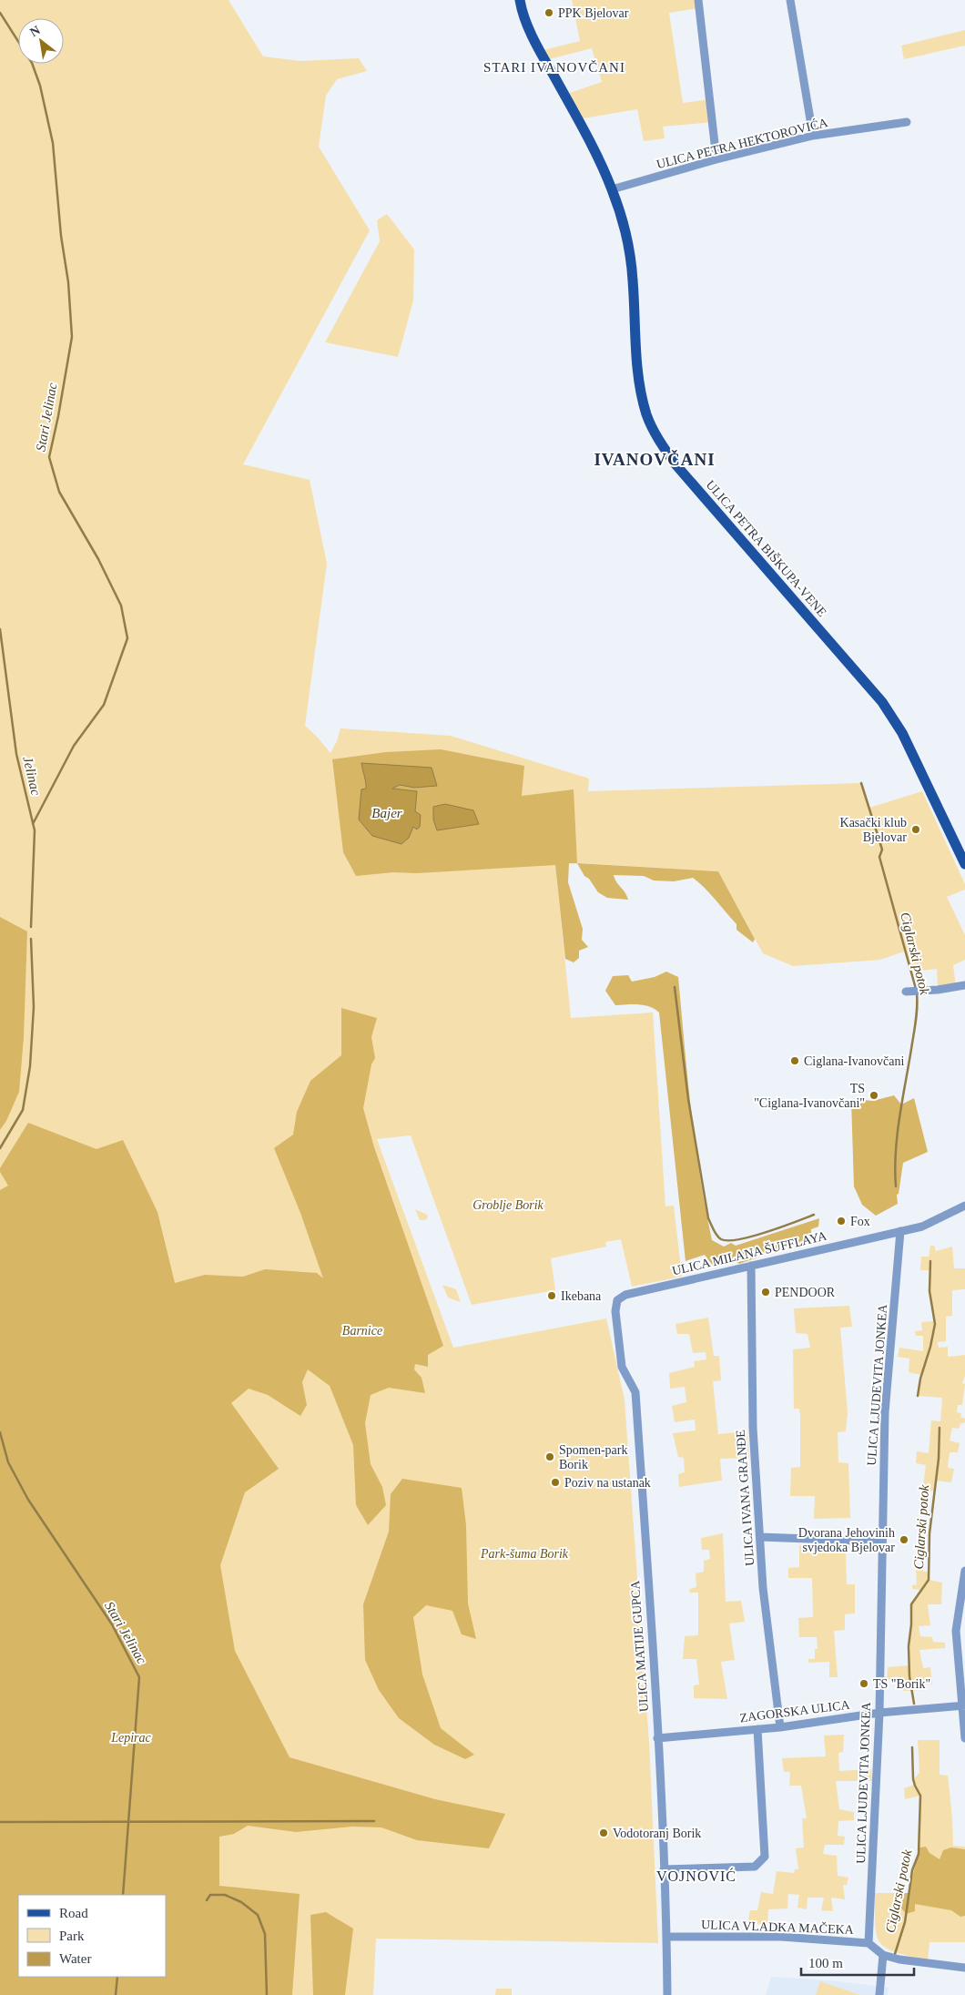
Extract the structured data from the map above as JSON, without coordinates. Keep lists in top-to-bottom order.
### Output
{
  "streets": {
    "main road": ["ULICA PETRA BIŠKUPA-VENE"],
    "street": [
      "ULICA PETRA HEKTOROVIĆA",
      "ULICA MILANA ŠUFFLAYA",
      "ULICA LJUDEVITA JONKEA",
      "ULICA IVANA GRANĐE",
      "ULICA MATIJE GUPCA",
      "ZAGORSKA ULICA",
      "ULICA VLADKA MAČEKA"
    ]
  },
  "crossings": [
    ["ULICA PETRA HEKTOROVIĆA", "ULICA PETRA BIŠKUPA-VENE"],
    ["ULICA MILANA ŠUFFLAYA", "ULICA LJUDEVITA JONKEA"],
    ["ULICA MILANA ŠUFFLAYA", "ULICA IVANA GRANĐE"],
    ["ULICA MILANA ŠUFFLAYA", "ULICA MATIJE GUPCA"],
    ["ULICA LJUDEVITA JONKEA", "ZAGORSKA ULICA"],
    ["ULICA LJUDEVITA JONKEA", "ULICA VLADKA MAČEKA"],
    ["ULICA IVANA GRANĐE", "ZAGORSKA ULICA"],
    ["ULICA MATIJE GUPCA", "ZAGORSKA ULICA"],
    ["ULICA MATIJE GUPCA", "ULICA VLADKA MAČEKA"]
  ],
  "districts": ["STARI IVANOVČANI", "IVANOVČANI", "VOJNOVIĆ"],
  "water": [
    "Stari Jelinac",
    "Jelinac",
    "Bajer",
    "Ciglarski potok"
  ],
  "parks": [
    "Groblje Borik",
    "Barnice",
    "Park-šuma Borik",
    "Lepirac"
  ],
  "places": [
    "PPK Bjelovar",
    "Kasački klub Bjelovar",
    "Ciglana-Ivanovčani",
    "TS \"Ciglana-Ivanovčani\"",
    "Fox",
    "PENDOOR",
    "Ikebana",
    "Spomen-park Borik",
    "Poziv na ustanak",
    "Dvorana Jehovinih svjedoka Bjelovar",
    "TS \"Borik\"",
    "Vodotoranj Borik"
  ],
  "legend": ["Road", "Park", "Water"],
  "scale_bar": "100 m",
  "north": "top left"
}
